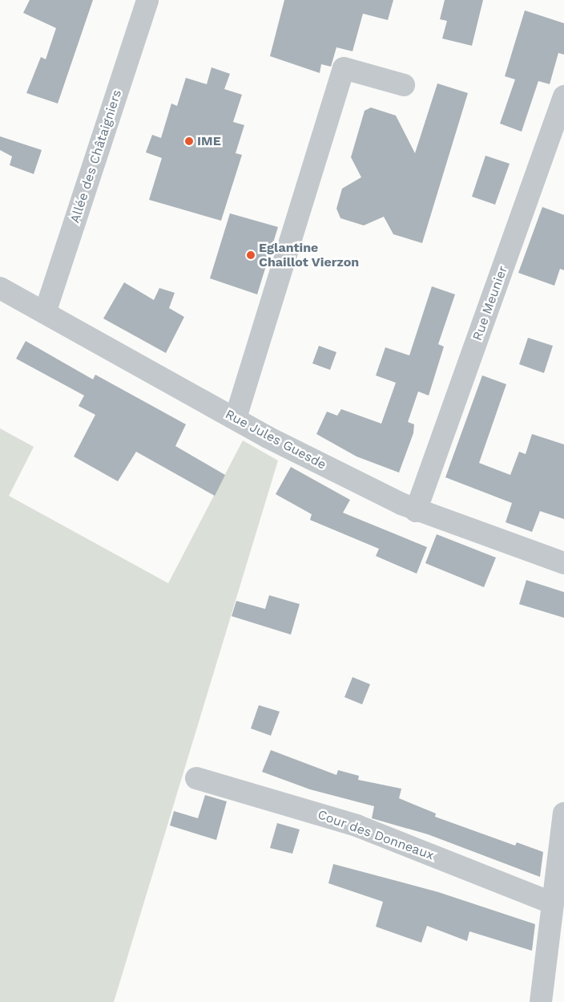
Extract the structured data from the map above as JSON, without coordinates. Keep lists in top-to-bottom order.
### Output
{
  "streets": {
    "street": [
      "Allée des Châtaigniers",
      "Rue Meunier",
      "Rue Jules Guesde",
      "Cour des Donneaux"
    ]
  },
  "crossings": [
    ["Allée des Châtaigniers", "Rue Jules Guesde"],
    ["Rue Meunier", "Rue Jules Guesde"]
  ],
  "places": ["IME", "Eglantine Chaillot Vierzon"]
}
